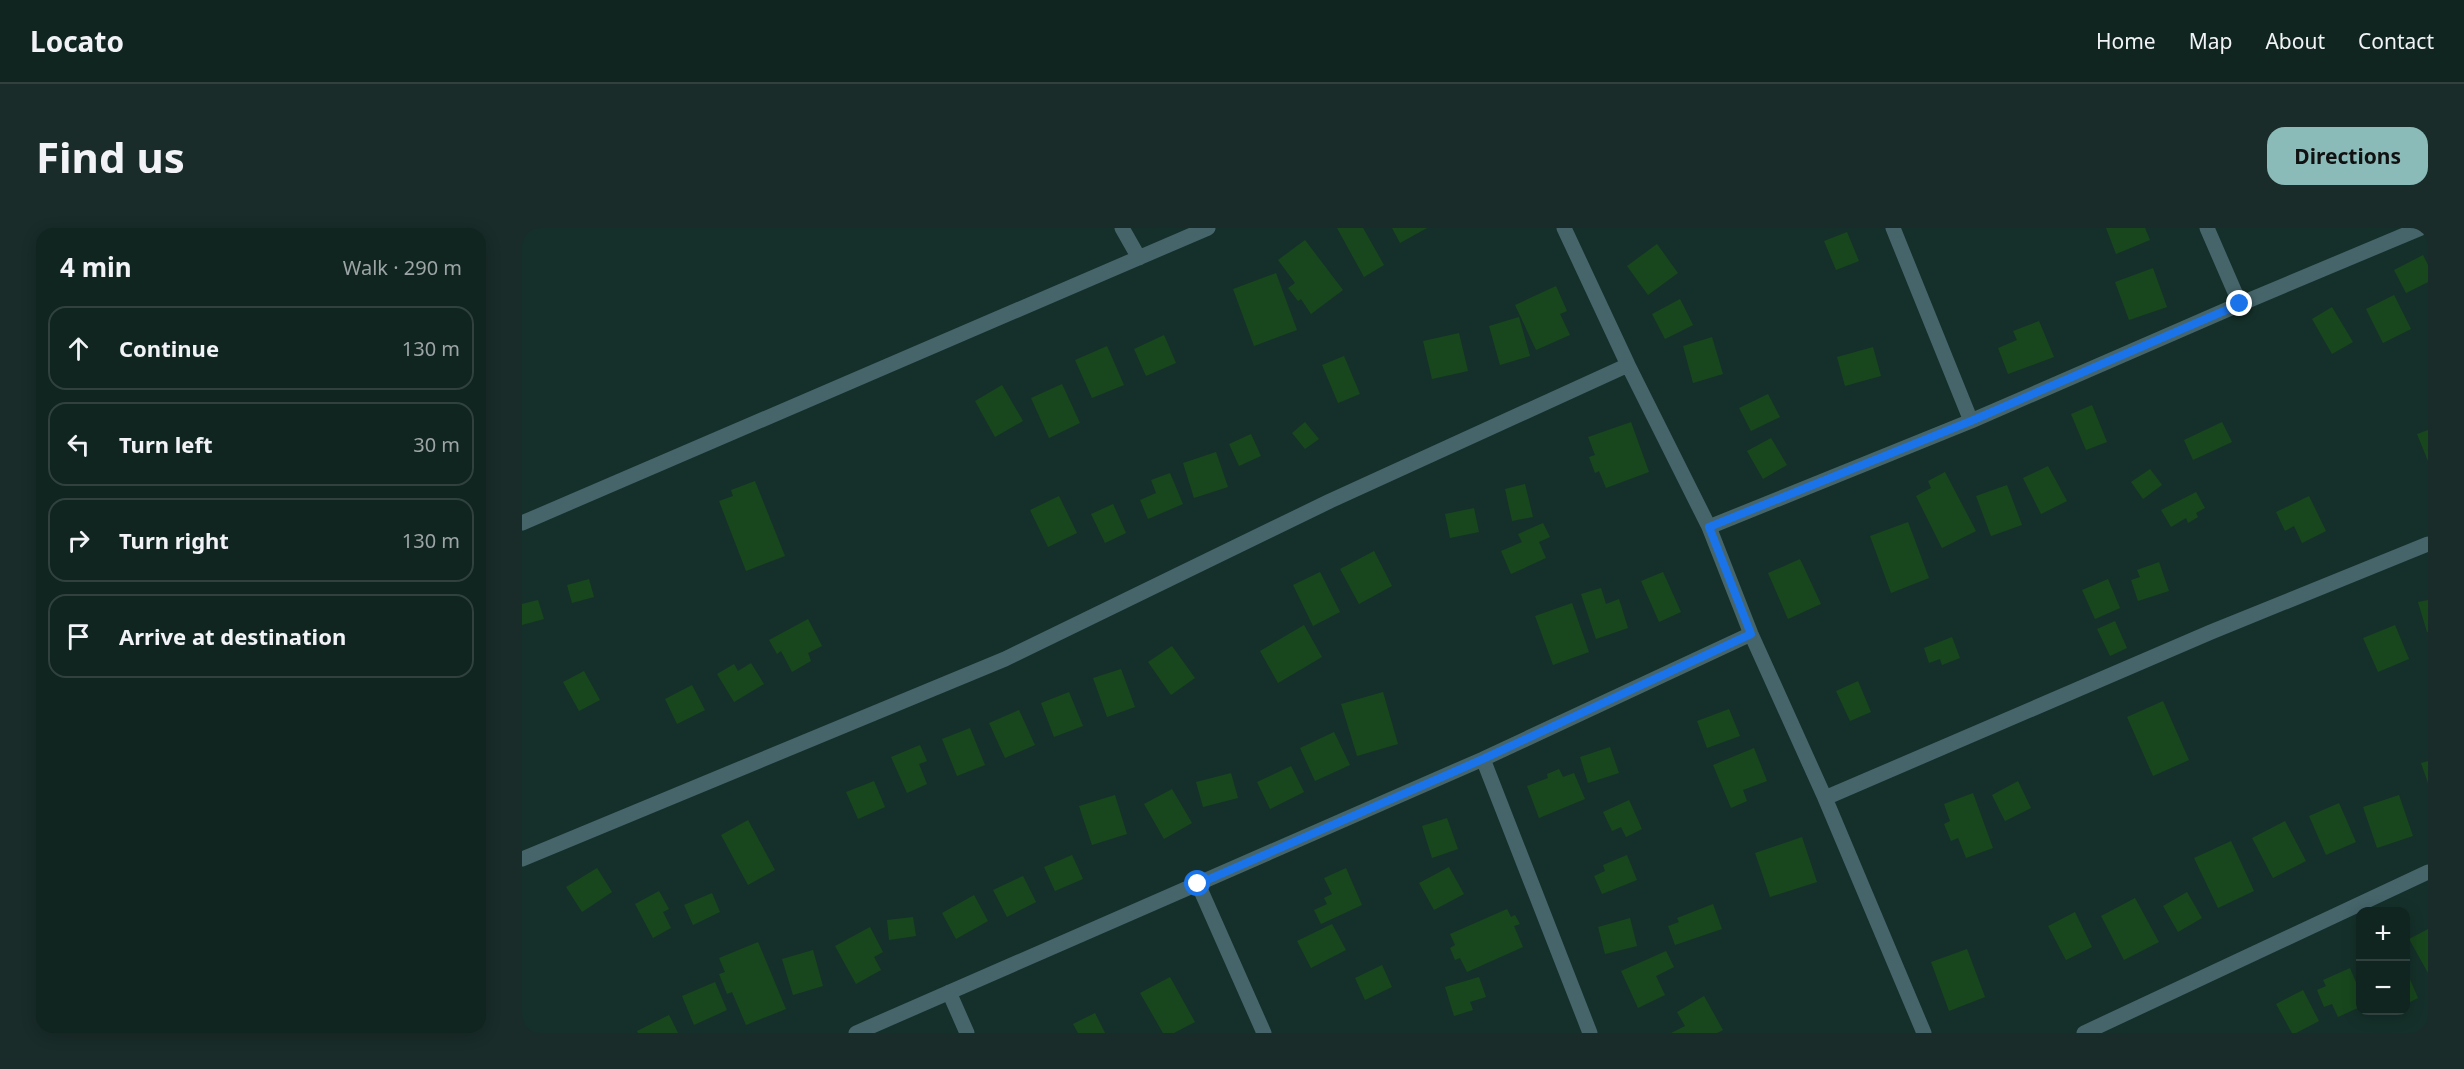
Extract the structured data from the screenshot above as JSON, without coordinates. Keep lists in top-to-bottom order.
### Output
{
  "page": {
    "header": "Locato",
    "nav": [
      "Home",
      "Map",
      "About",
      "Contact"
    ],
    "buttons": "Directions",
    "title": "Find us",
    "heading": ["4 min", "Walk · 290 m"],
    "list": [
      ["Continue", "130 m"],
      ["Turn left", "30 m"],
      ["Turn right", "130 m"],
      "Arrive at destination"
    ],
    "map_buttons": ["+", "−"]
  }
}
